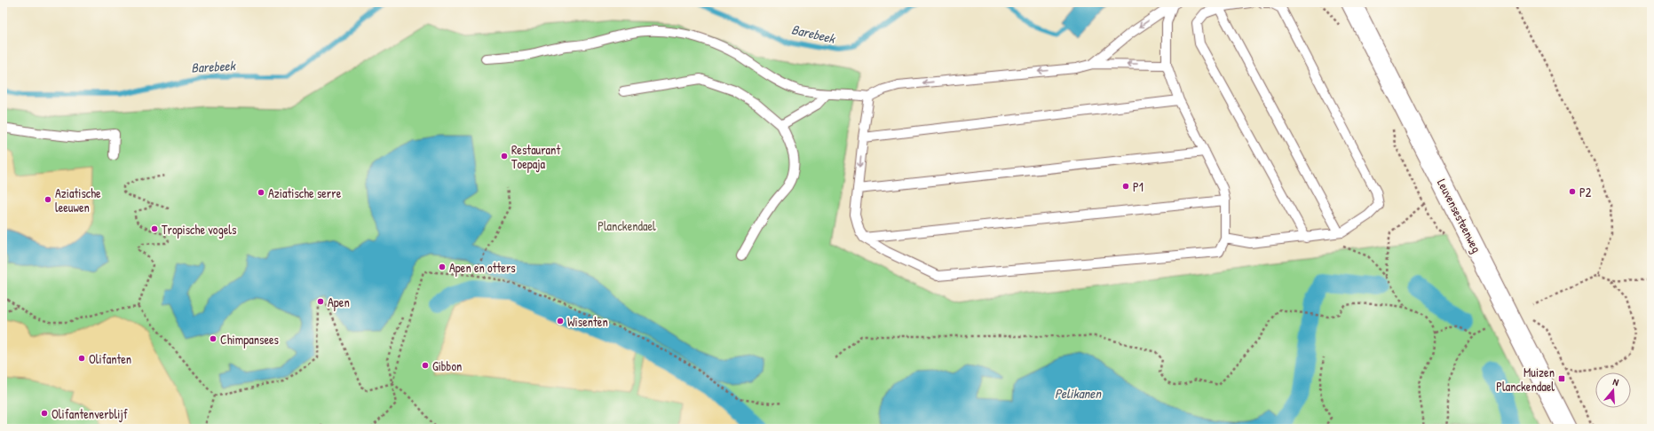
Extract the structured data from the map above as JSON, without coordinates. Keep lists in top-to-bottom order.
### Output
{
  "streets": {
    "main road": ["Leuvensesteenweg"]
  },
  "water": ["Barebeek", "Pelikanen"],
  "parks": ["Planckendael"],
  "places": {
    "other": [
      "Restaurant Toepaja",
      "P1",
      "P2",
      "Aziatische serre",
      "Aziatische leeuwen",
      "Tropische vogels",
      "Apen en otters",
      "Apen",
      "Wisenten",
      "Chimpansees",
      "Olifanten",
      "Gibbon",
      "Olifantenverblijf"
    ],
    "transit": ["Muizen Planckendael"]
  },
  "north": "top"
}
